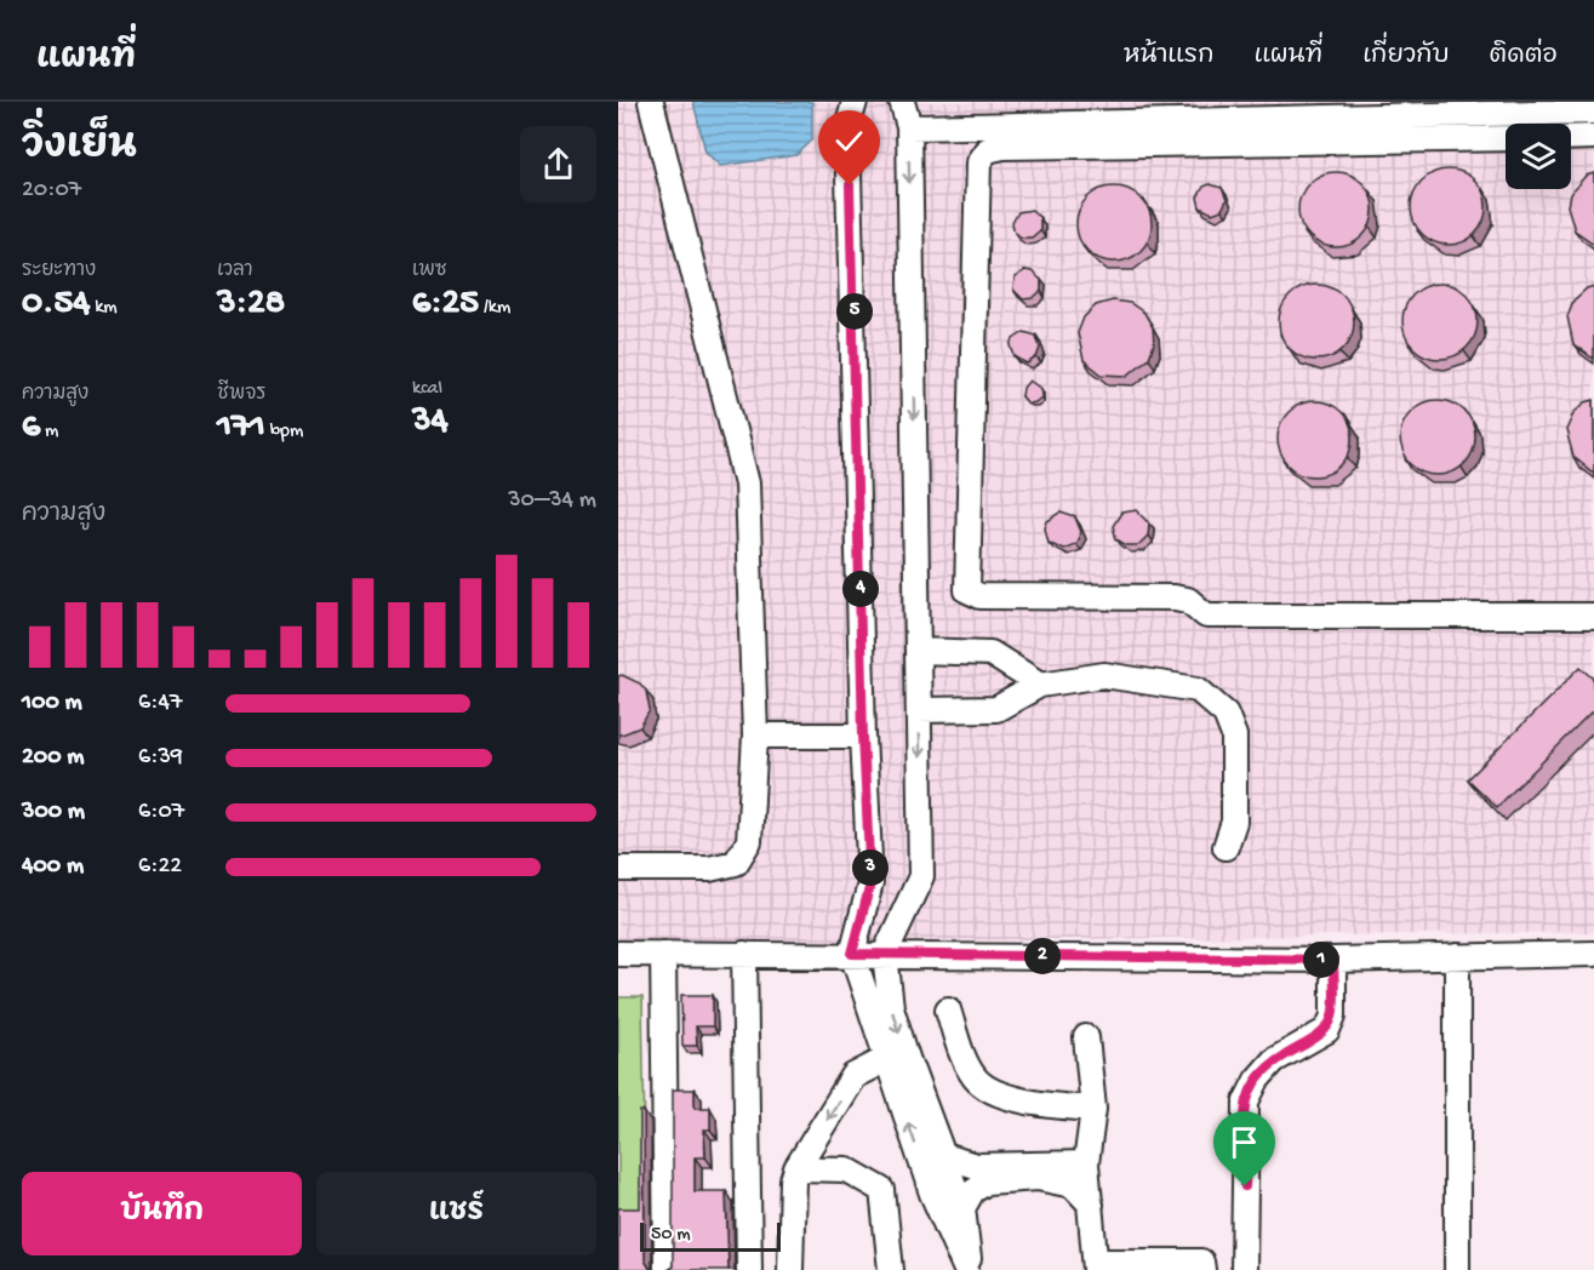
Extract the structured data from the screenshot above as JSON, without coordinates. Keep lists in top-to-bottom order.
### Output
{
  "scale_bar": "50 m",
  "page": {
    "header": "แผนที่",
    "nav": [
      "หน้าแรก",
      "แผนที่",
      "เกี่ยวกับ",
      "ติดต่อ"
    ],
    "heading": ["วิ่งเย็น", "20:07"],
    "stats": [
      ["ระยะทาง", "0.54 km"],
      ["เวลา", "3:28"],
      ["เพซ", "6:25 /km"],
      ["ความสูง", "6 m"],
      ["ชีพจร", "171 bpm"],
      ["kcal", "34"]
    ],
    "pins": [
      "5",
      "4",
      "3",
      "2",
      "1"
    ],
    "chart": ["ความสูง", "30–34 m"],
    "list": [
      {
        "name": "100 m",
        "note": "6:47"
      },
      {
        "name": "200 m",
        "note": "6:39"
      },
      {
        "name": "300 m",
        "note": "6:07"
      },
      {
        "name": "400 m",
        "note": "6:22"
      }
    ],
    "buttons": ["บันทึก", "แชร์"],
    "scale": "50 m"
  }
}
